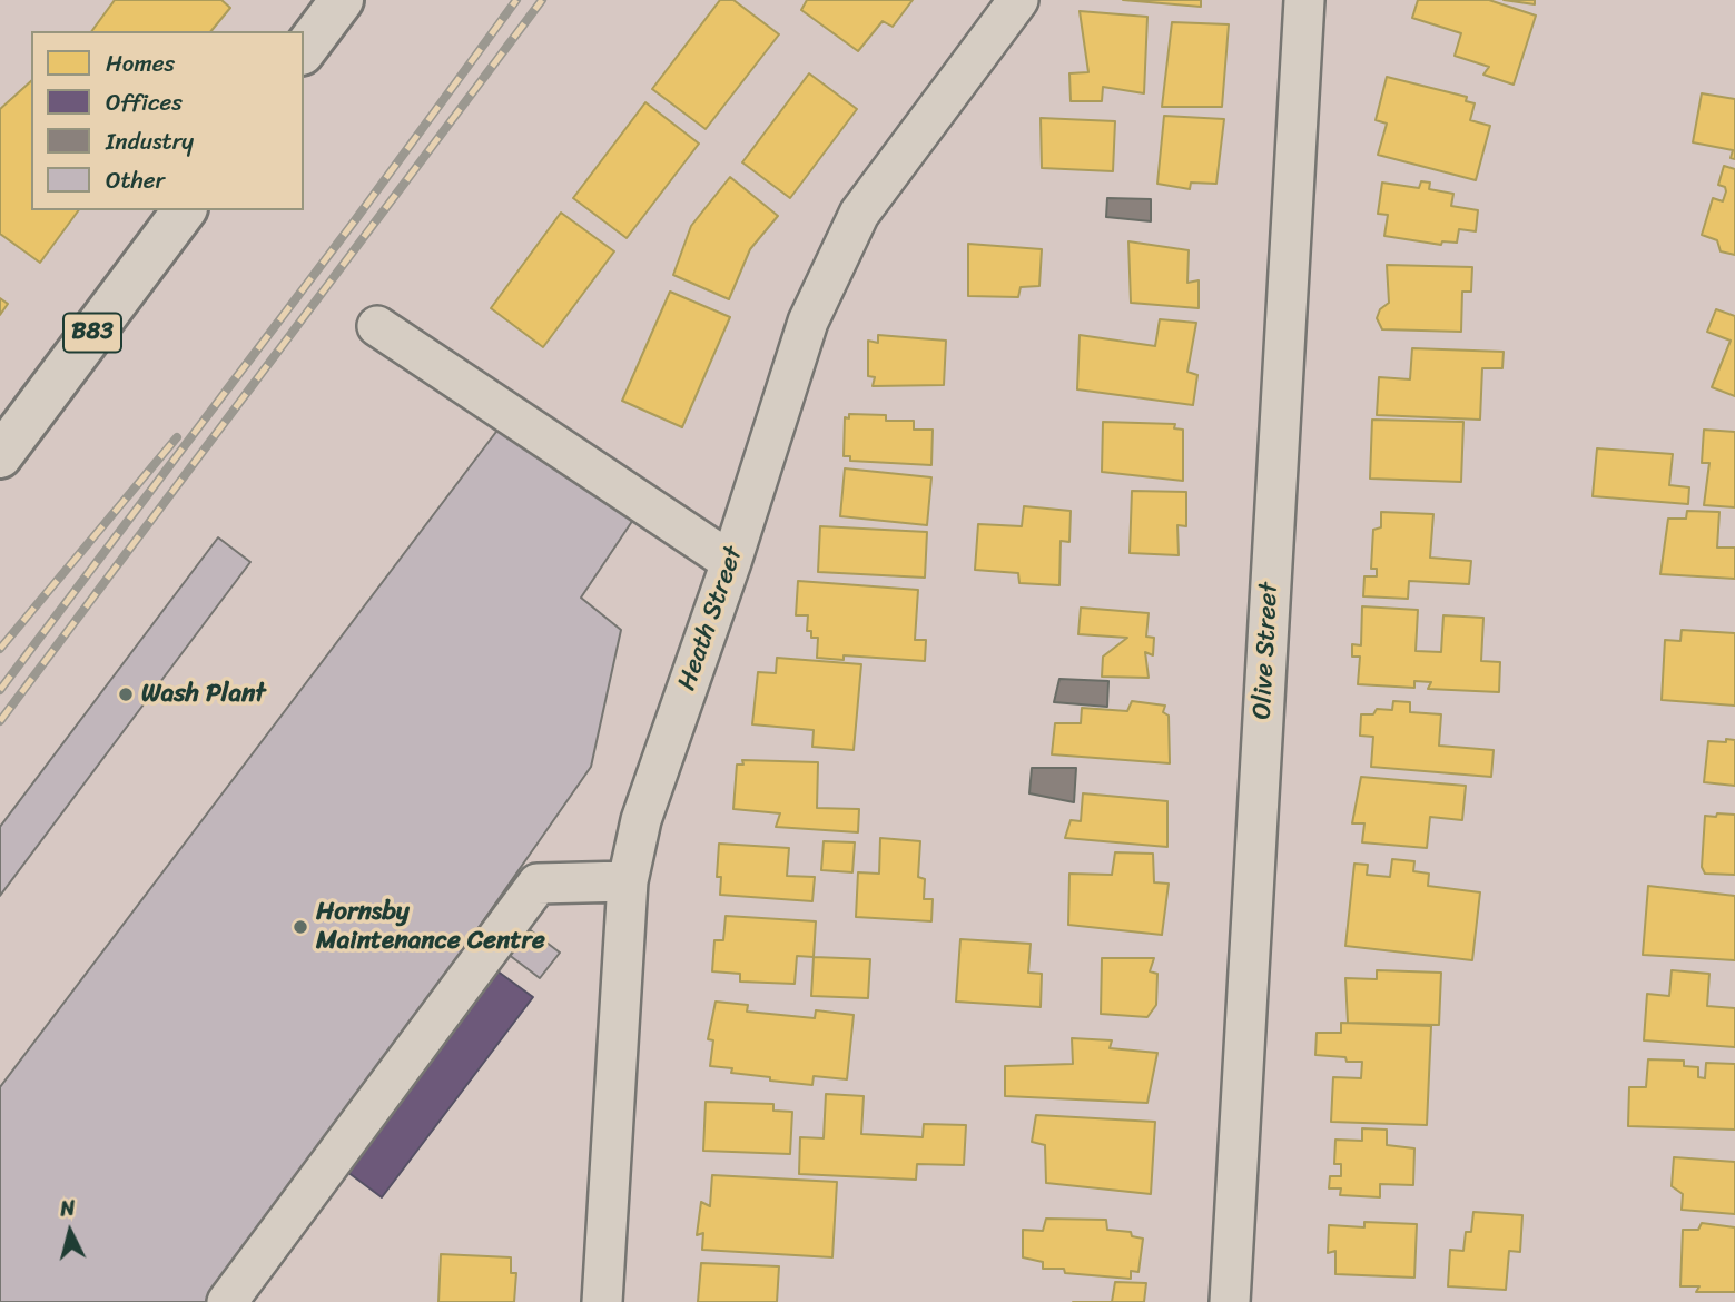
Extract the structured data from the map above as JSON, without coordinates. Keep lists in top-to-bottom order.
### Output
{
  "streets": {
    "main road": ["B83"],
    "street": ["Heath Street", "Olive Street"]
  },
  "places": ["Wash Plant", "Hornsby Maintenance Centre"],
  "legend": [
    "Homes",
    "Offices",
    "Industry",
    "Other"
  ],
  "north": "top"
}
